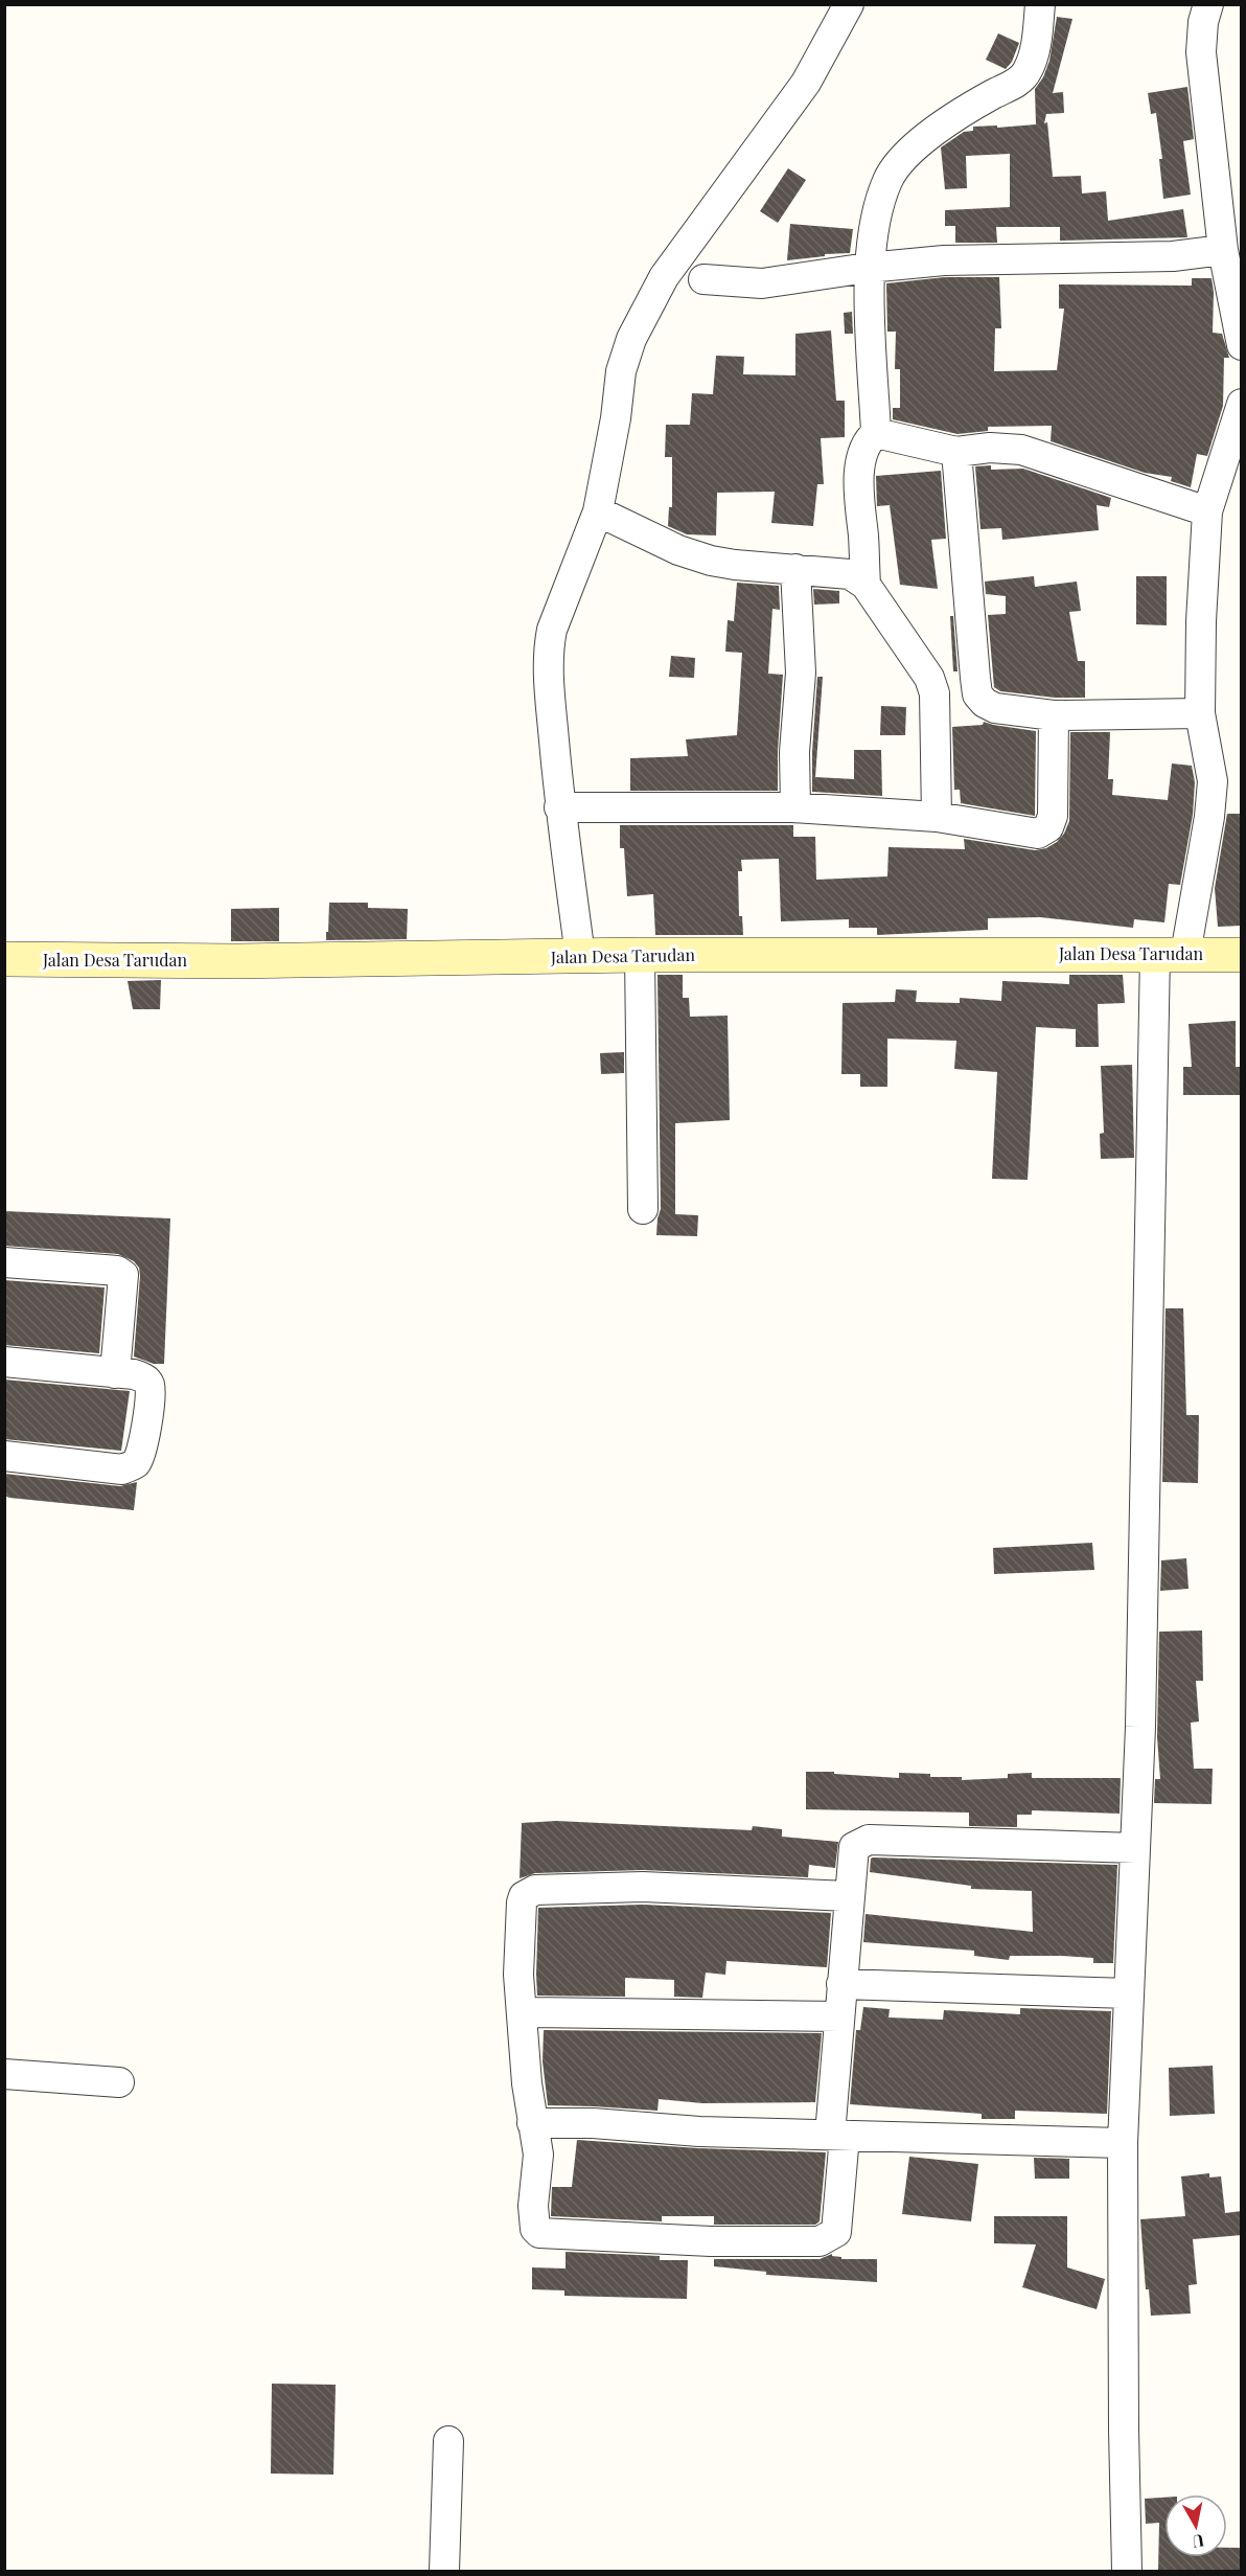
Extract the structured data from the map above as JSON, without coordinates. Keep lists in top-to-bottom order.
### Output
{
  "streets": {
    "street": ["Jalan Desa Tarudan"]
  },
  "north": "bottom"
}
